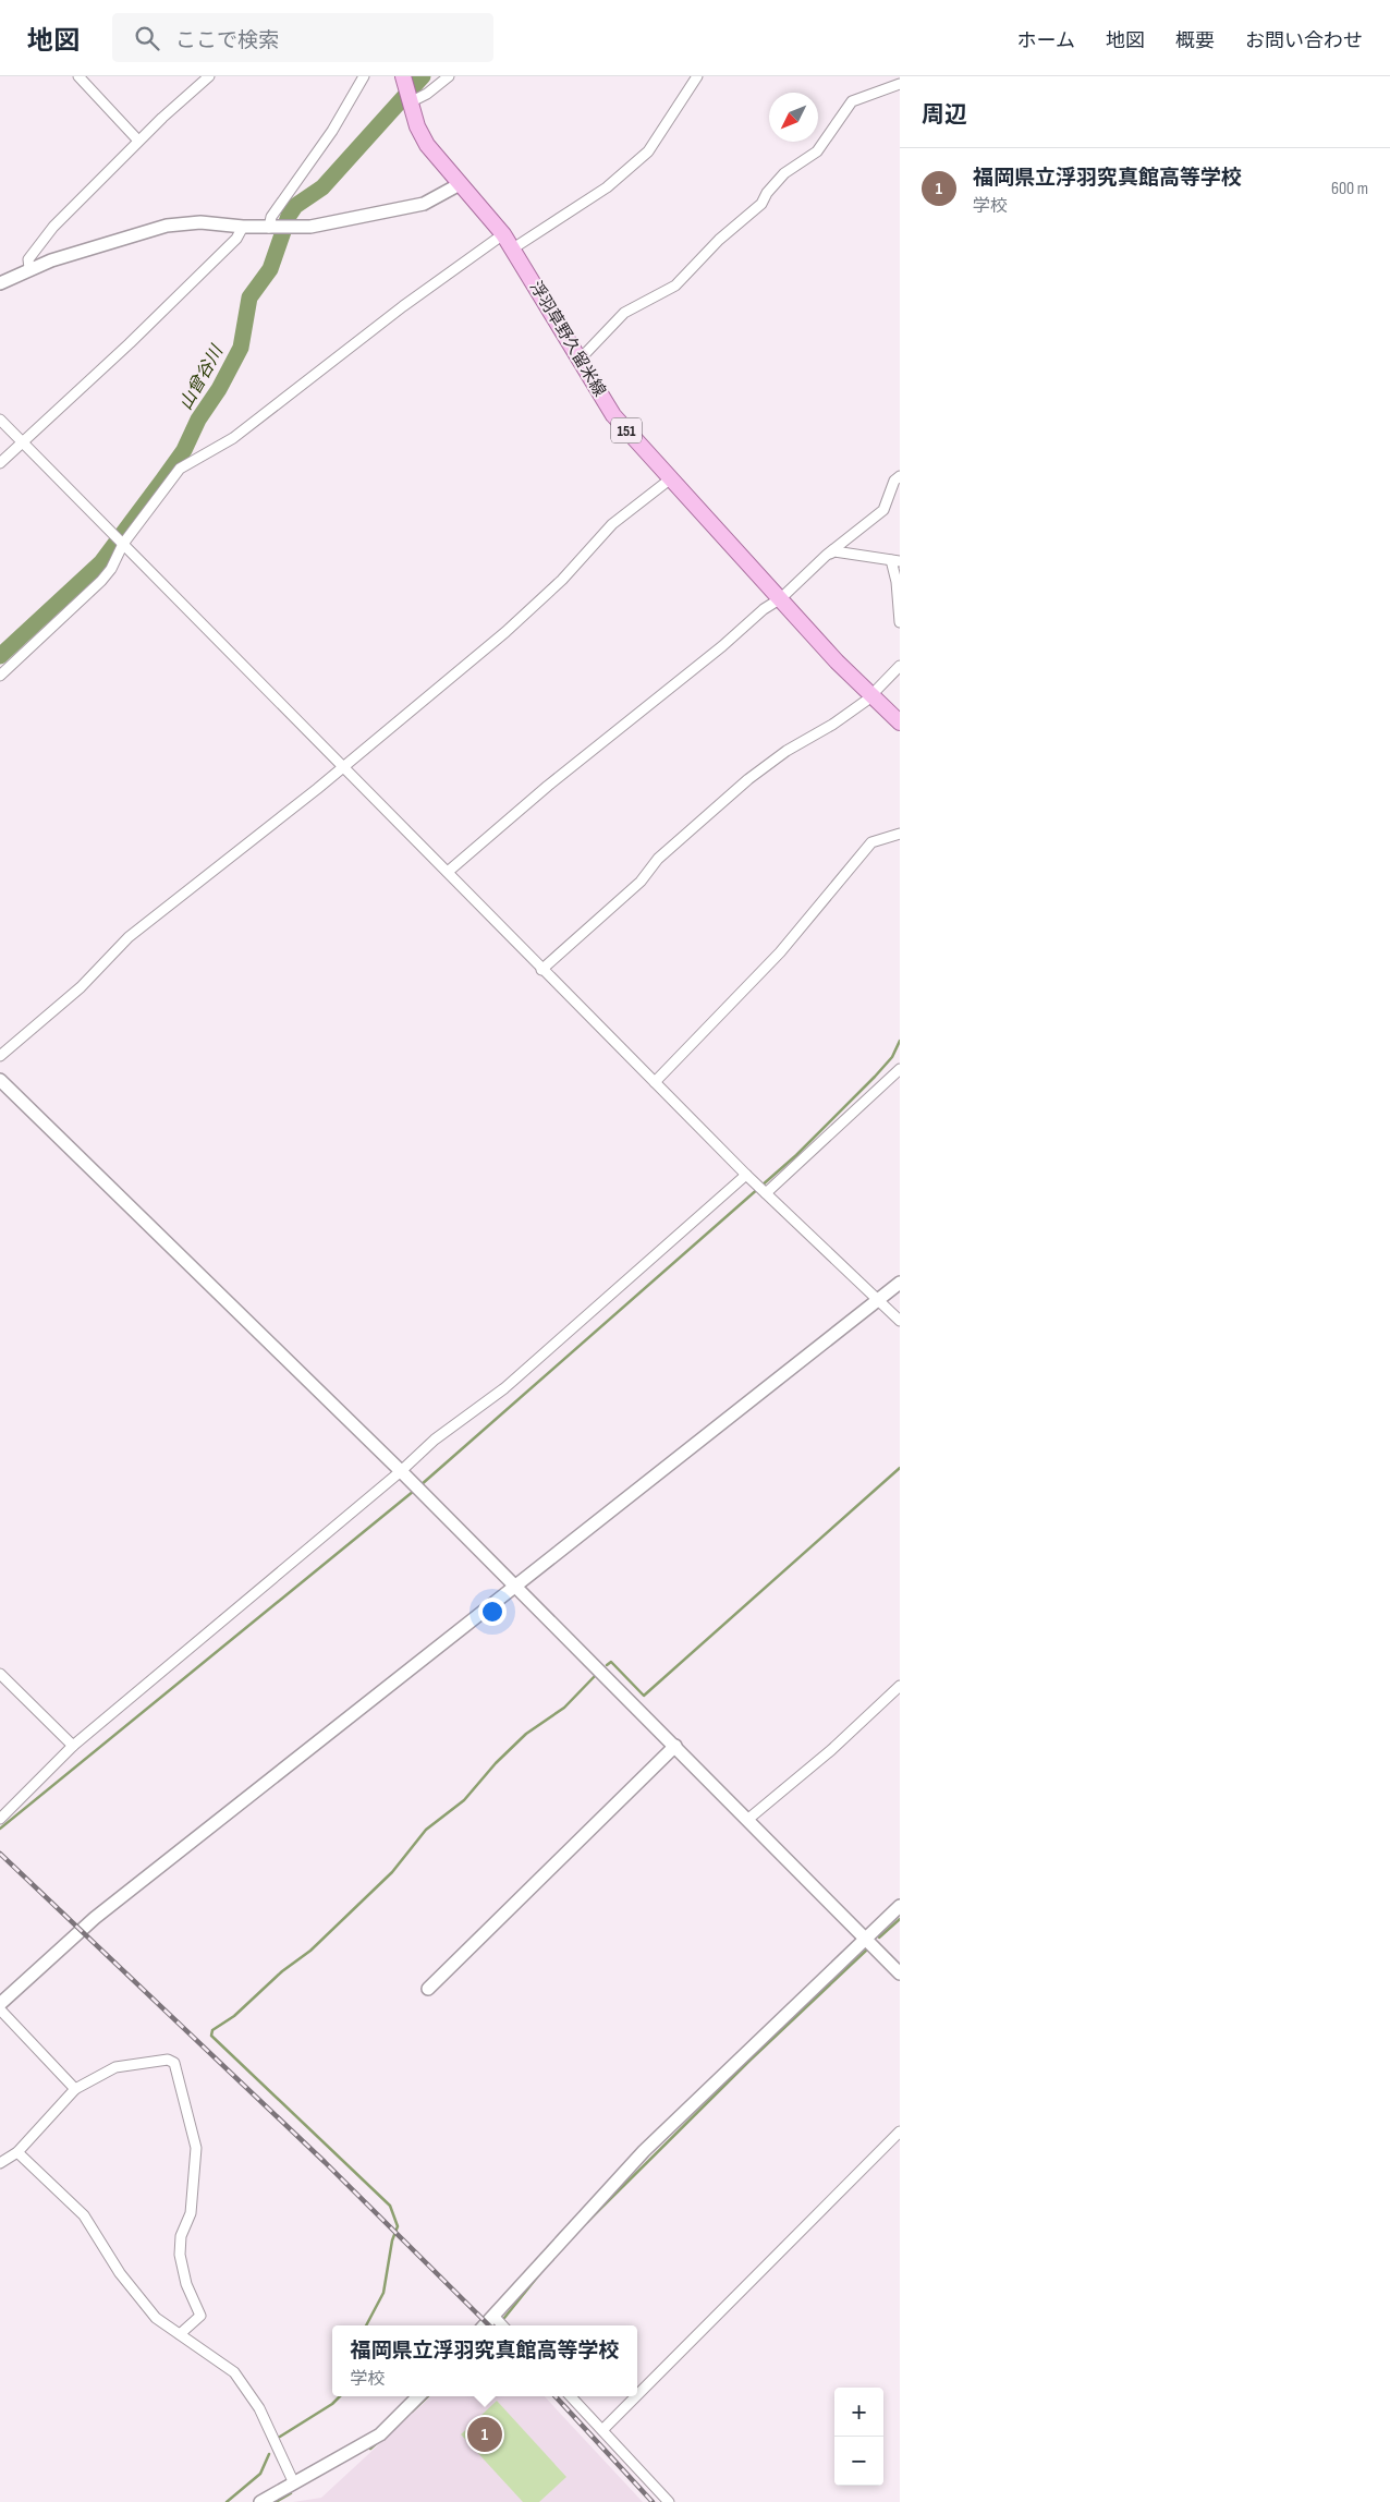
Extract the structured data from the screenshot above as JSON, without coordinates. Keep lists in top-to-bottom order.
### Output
{
  "streets": {
    "main road": ["浮羽草野久留米線", "151"]
  },
  "water": ["山曾谷川"],
  "north": "bottom left",
  "page": {
    "header": "地図",
    "search": "ここで検索",
    "nav": [
      "ホーム",
      "地図",
      "概要",
      "お問い合わせ"
    ],
    "heading": "周辺",
    "list": [
      {
        "mark": "1",
        "name": "福岡県立浮羽究真館高等学校",
        "note": "学校",
        "value": "600 m"
      }
    ],
    "popup": ["福岡県立浮羽究真館高等学校", "学校"],
    "map_buttons": ["+", "−"],
    "pins": "1"
  }
}
